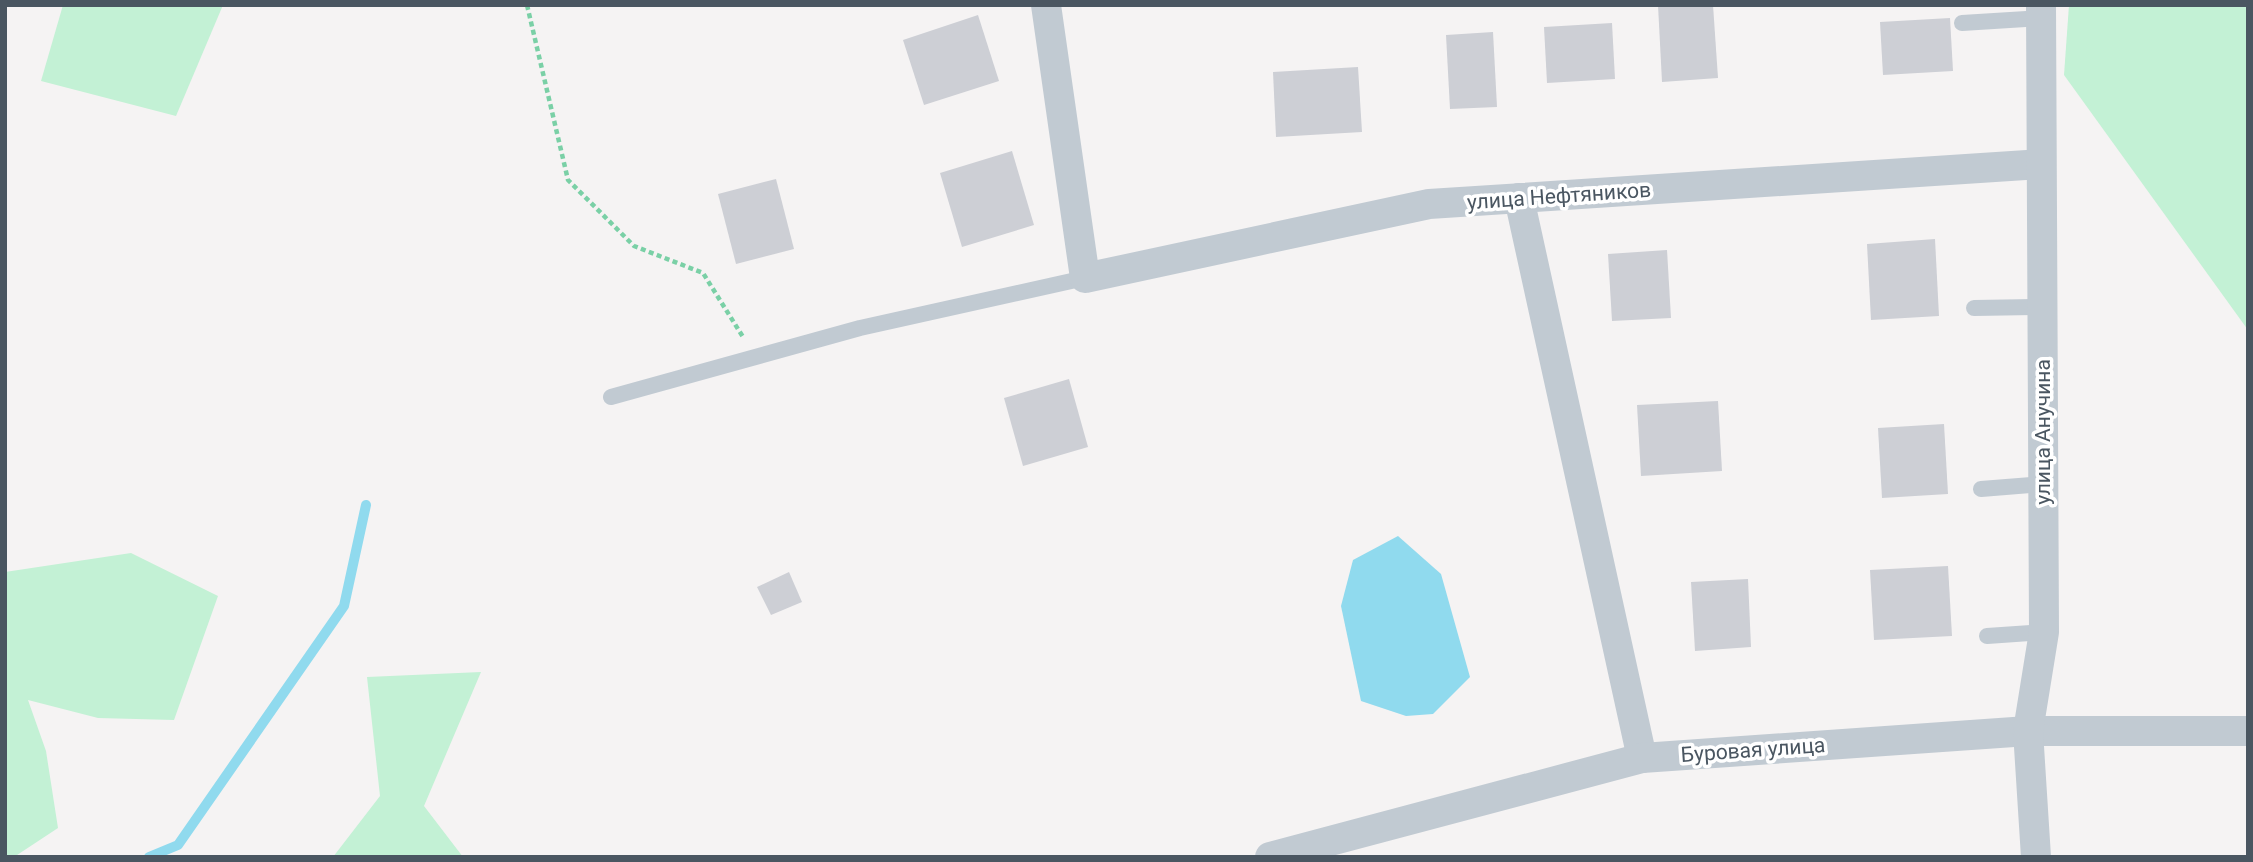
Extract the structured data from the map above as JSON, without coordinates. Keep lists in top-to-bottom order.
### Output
{
  "streets": {
    "street": ["улица Нефтяников", "улица Анучина", "Буровая улица"]
  },
  "crossings": [
    ["улица Нефтяников", "улица Анучина"],
    ["улица Анучина", "Буровая улица"]
  ]
}
